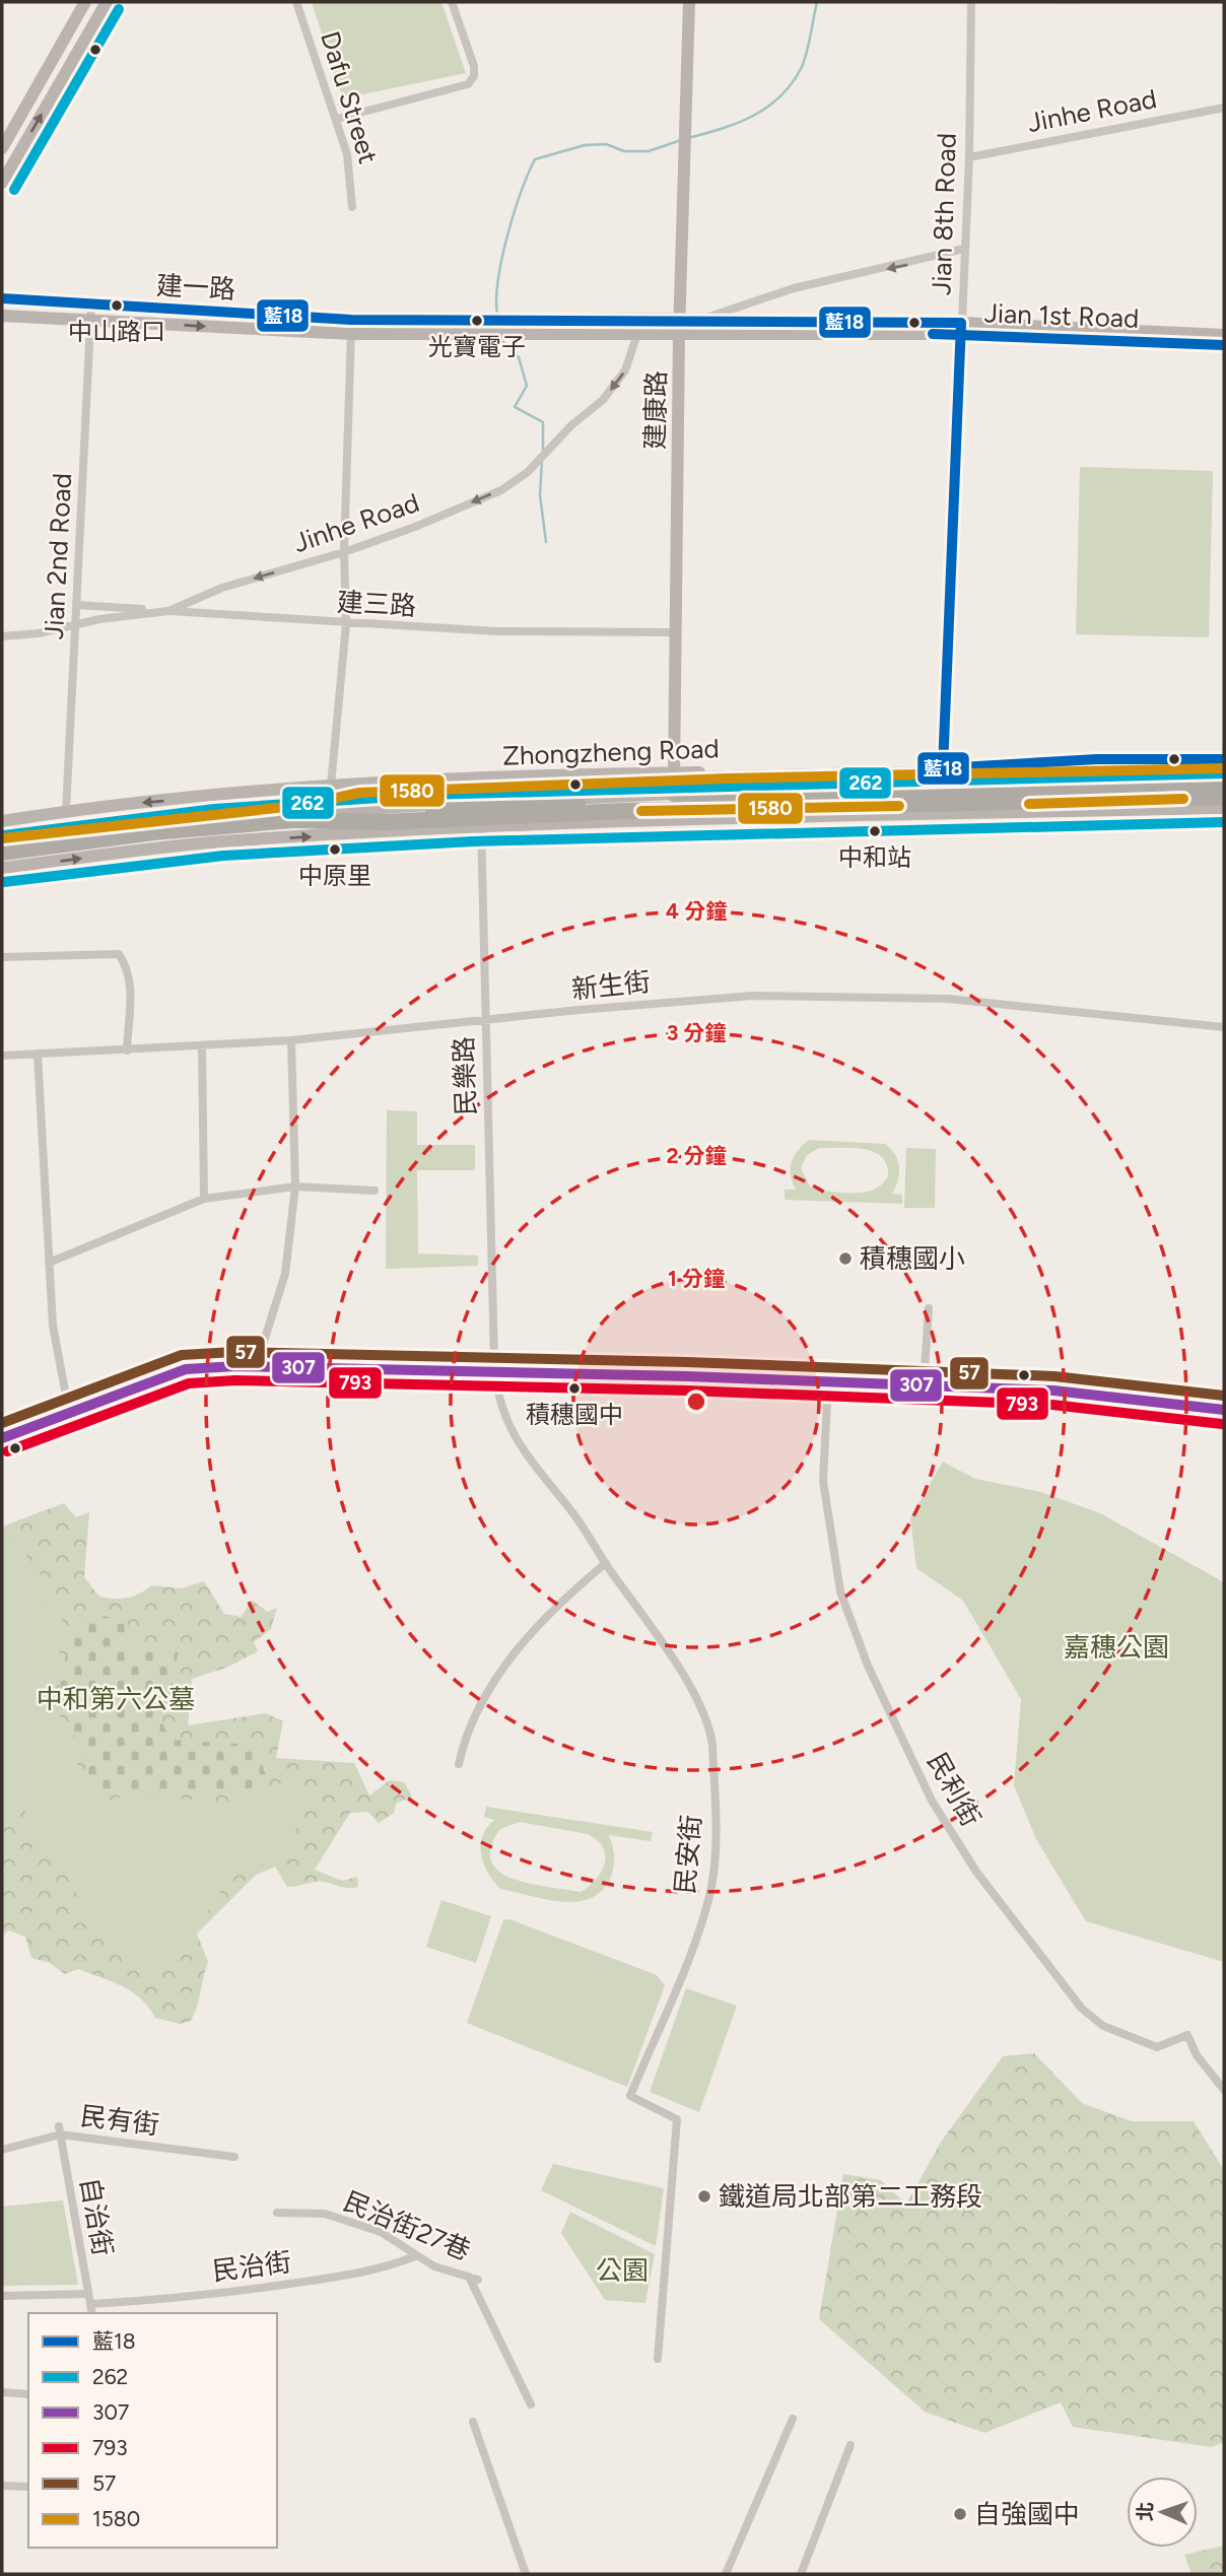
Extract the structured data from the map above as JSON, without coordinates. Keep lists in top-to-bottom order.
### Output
{
  "streets": {
    "street": [
      "Dafu Street",
      "Jinhe Road",
      "Jian 8th Road",
      "建一路",
      "Jian 1st Road",
      "建康路",
      "Jian 2nd Road",
      "建三路",
      "Zhongzheng Road",
      "新生街",
      "民樂路",
      "民利街",
      "民安街",
      "民有街",
      "自治街",
      "民治街27巷",
      "民治街"
    ]
  },
  "crossings": [
    ["Jinhe Road", "Jian 8th Road"],
    ["Jinhe Road", "建一路"],
    ["Jinhe Road", "Jian 1st Road"],
    ["Jinhe Road", "Jian 2nd Road"],
    ["Jinhe Road", "建三路"],
    ["Jian 8th Road", "Jian 1st Road"],
    ["Jian 8th Road", "Zhongzheng Road"],
    ["建一路", "Jian 2nd Road"],
    ["Jian 1st Road", "建康路"],
    ["Jian 1st Road", "Jian 2nd Road"],
    ["建康路", "建三路"],
    ["建康路", "Zhongzheng Road"],
    ["Jian 2nd Road", "建三路"],
    ["Jian 2nd Road", "Zhongzheng Road"],
    ["Zhongzheng Road", "民樂路"],
    ["新生街", "民樂路"],
    ["民樂路", "民安街"],
    ["民有街", "自治街"],
    ["自治街", "民治街"],
    ["民治街27巷", "民治街"]
  ],
  "one_way": ["Jinhe Road"],
  "parks": ["嘉穗公園", "中和第六公墓", "公園"],
  "places": [
    "中山路口",
    "光寶電子",
    "中和站",
    "中原里",
    "積穗國小",
    "積穗國中",
    "鐵道局北部第二工務段",
    "自強國中"
  ],
  "lines": [
    "transit line 262",
    "transit line 藍18",
    "transit line 1580",
    "transit line 57",
    "transit line 307",
    "transit line 793"
  ],
  "legend": [
    "藍18",
    "262",
    "307",
    "793",
    "57",
    "1580"
  ],
  "north": "left",
  "rings": [
    "4 分鐘",
    "3 分鐘",
    "2 分鐘",
    "1 分鐘"
  ]
}
